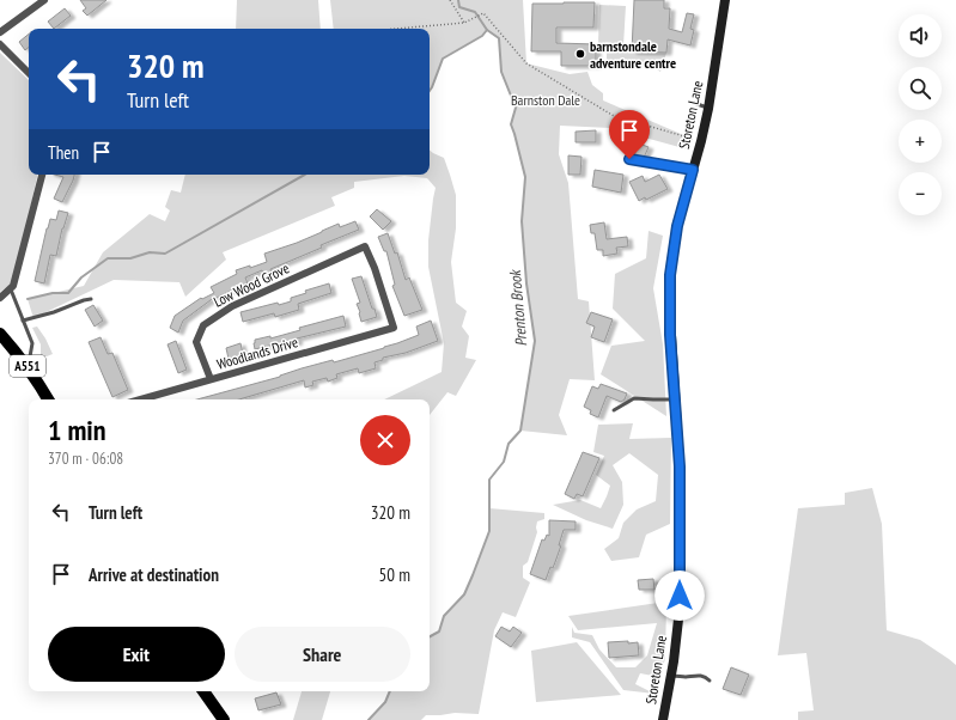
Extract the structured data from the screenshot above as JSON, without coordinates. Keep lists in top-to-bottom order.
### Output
{
  "streets": {
    "main road": ["A551"],
    "street": ["Storeton Lane", "Low Wood Grove", "Woodlands Drive"]
  },
  "crossings": [
    ["Low Wood Grove", "Woodlands Drive"]
  ],
  "water": ["Prenton Brook"],
  "parks": ["Barnston Dale"],
  "places": ["barnstondale adventure centre"],
  "page": {
    "map_buttons": ["+", "−"],
    "turn": ["320 m", "Turn left"],
    "then": "Then",
    "heading": ["1 min", "370 m · 06:08"],
    "list": [
      {
        "name": "Turn left",
        "value": "320 m"
      },
      {
        "name": "Arrive at destination",
        "value": "50 m"
      }
    ],
    "buttons": ["Exit", "Share"]
  }
}
